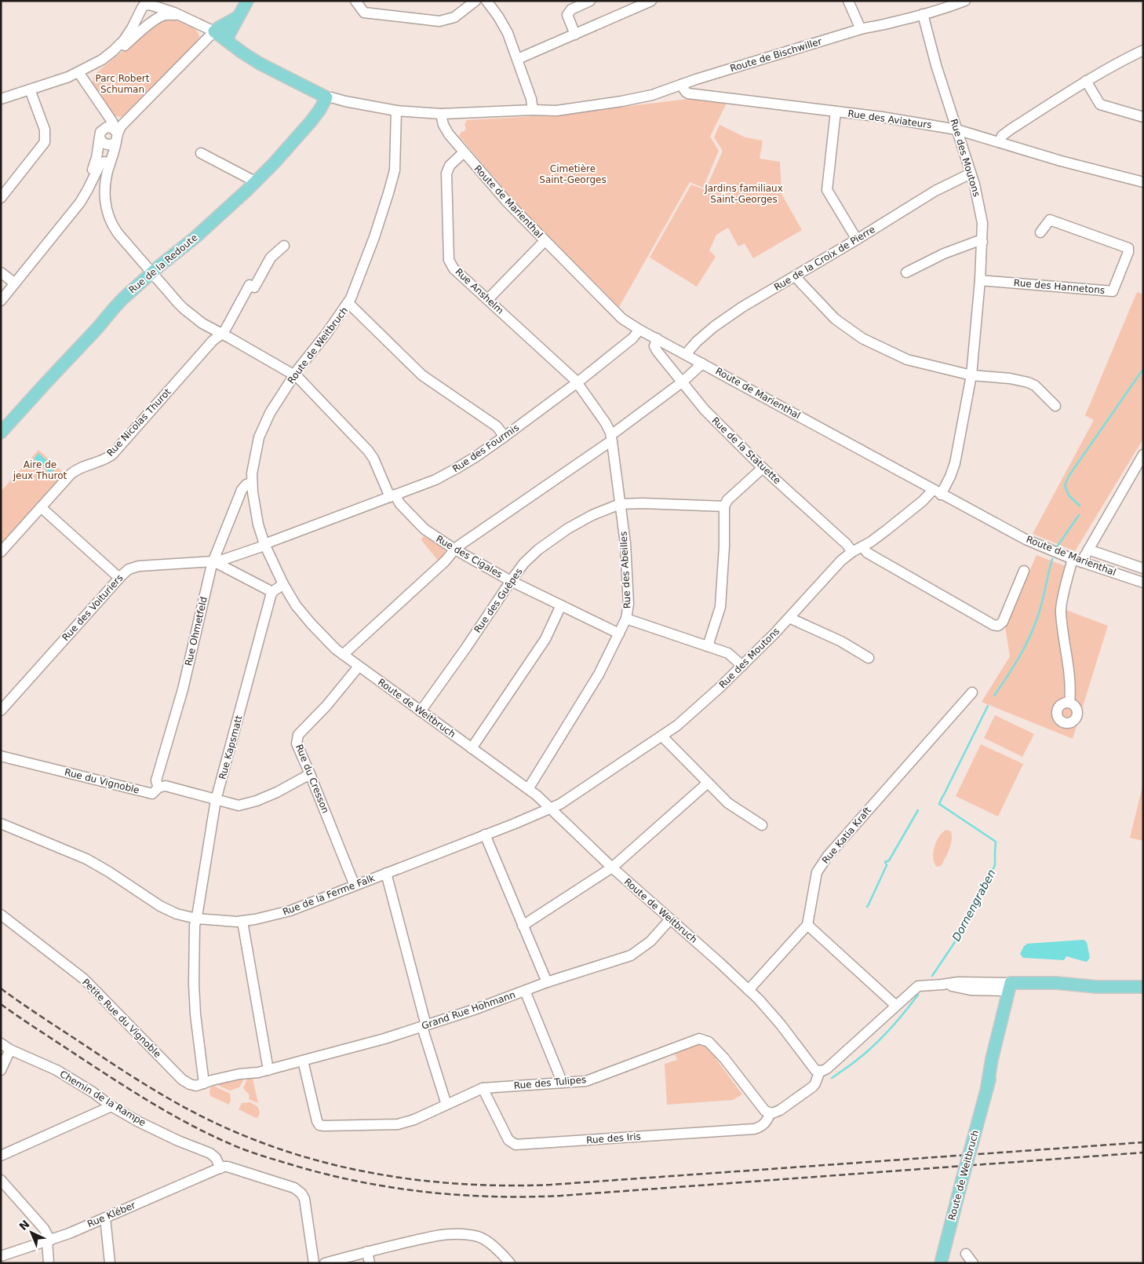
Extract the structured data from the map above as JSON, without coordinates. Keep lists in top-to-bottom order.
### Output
{
  "streets": {
    "main road": ["Route de Bischwiller", "Rue de la Redoute", "Route de Weitbruch"],
    "street": [
      "Rue des Aviateurs",
      "Rue des Moutons",
      "Route de Marienthal",
      "Rue de la Croix de Pierre",
      "Rue des Hannetons",
      "Rue Anshelm",
      "Rue Nicolas Thurot",
      "Rue des Fourmis",
      "Rue de la Statuette",
      "Rue des Cigales",
      "Rue des Abeilles",
      "Rue des Guêpes",
      "Rue des Voituriers",
      "Rue Ohmetfeld",
      "Rue Kapsmatt",
      "Rue du Cresson",
      "Rue du Vignoble",
      "Rue Katia Kraft",
      "Rue de la Ferme Falk",
      "Grand Rue Hohmann",
      "Petite Rue du Vignoble",
      "Rue des Tulipes",
      "Chemin de la Rampe",
      "Rue des Iris",
      "Rue Kléber"
    ]
  },
  "crossings": [
    ["Route de Bischwiller", "Rue des Aviateurs"],
    ["Route de Bischwiller", "Rue des Moutons"],
    ["Route de Bischwiller", "Route de Marienthal"],
    ["Route de Bischwiller", "Rue de la Redoute"],
    ["Route de Bischwiller", "Route de Weitbruch"],
    ["Rue des Aviateurs", "Rue des Moutons"],
    ["Rue des Moutons", "Route de Marienthal"],
    ["Rue des Moutons", "Rue de la Croix de Pierre"],
    ["Rue des Moutons", "Rue des Hannetons"],
    ["Rue des Moutons", "Route de Weitbruch"],
    ["Rue des Moutons", "Rue de la Statuette"],
    ["Rue des Moutons", "Rue de la Ferme Falk"],
    ["Route de Marienthal", "Rue de la Croix de Pierre"],
    ["Route de Marienthal", "Rue Anshelm"],
    ["Route de Marienthal", "Rue des Fourmis"],
    ["Route de Marienthal", "Rue de la Statuette"],
    ["Rue de la Redoute", "Rue des Cigales"],
    ["Rue Anshelm", "Rue des Fourmis"],
    ["Rue Anshelm", "Rue des Abeilles"],
    ["Route de Weitbruch", "Rue des Fourmis"],
    ["Route de Weitbruch", "Rue des Cigales"],
    ["Route de Weitbruch", "Rue des Abeilles"],
    ["Route de Weitbruch", "Rue des Guêpes"],
    ["Route de Weitbruch", "Rue des Voituriers"],
    ["Route de Weitbruch", "Rue Ohmetfeld"],
    ["Route de Weitbruch", "Rue du Cresson"],
    ["Route de Weitbruch", "Rue de la Ferme Falk"],
    ["Route de Weitbruch", "Grand Rue Hohmann"],
    ["Rue Nicolas Thurot", "Rue des Cigales"],
    ["Rue des Fourmis", "Rue des Cigales"],
    ["Rue des Fourmis", "Rue des Abeilles"],
    ["Rue des Fourmis", "Rue des Voituriers"],
    ["Rue des Cigales", "Rue des Abeilles"],
    ["Rue des Cigales", "Rue des Guêpes"],
    ["Rue des Abeilles", "Rue des Guêpes"],
    ["Rue des Voituriers", "Rue Ohmetfeld"],
    ["Rue Ohmetfeld", "Rue du Vignoble"],
    ["Rue Kapsmatt", "Rue du Vignoble"],
    ["Rue Kapsmatt", "Rue de la Ferme Falk"],
    ["Rue Kapsmatt", "Petite Rue du Vignoble"],
    ["Rue du Cresson", "Rue du Vignoble"],
    ["Rue du Cresson", "Rue de la Ferme Falk"],
    ["Grand Rue Hohmann", "Petite Rue du Vignoble"],
    ["Grand Rue Hohmann", "Rue des Tulipes"],
    ["Rue des Tulipes", "Rue des Iris"],
    ["Chemin de la Rampe", "Rue Kléber"]
  ],
  "water": ["Dornengraben"],
  "parks": [
    "Parc Robert Schuman",
    "Cimetière Saint-Georges",
    "Jardins familiaux Saint-Georges",
    "Aire de jeux Thurot"
  ],
  "north": "top left"
}
